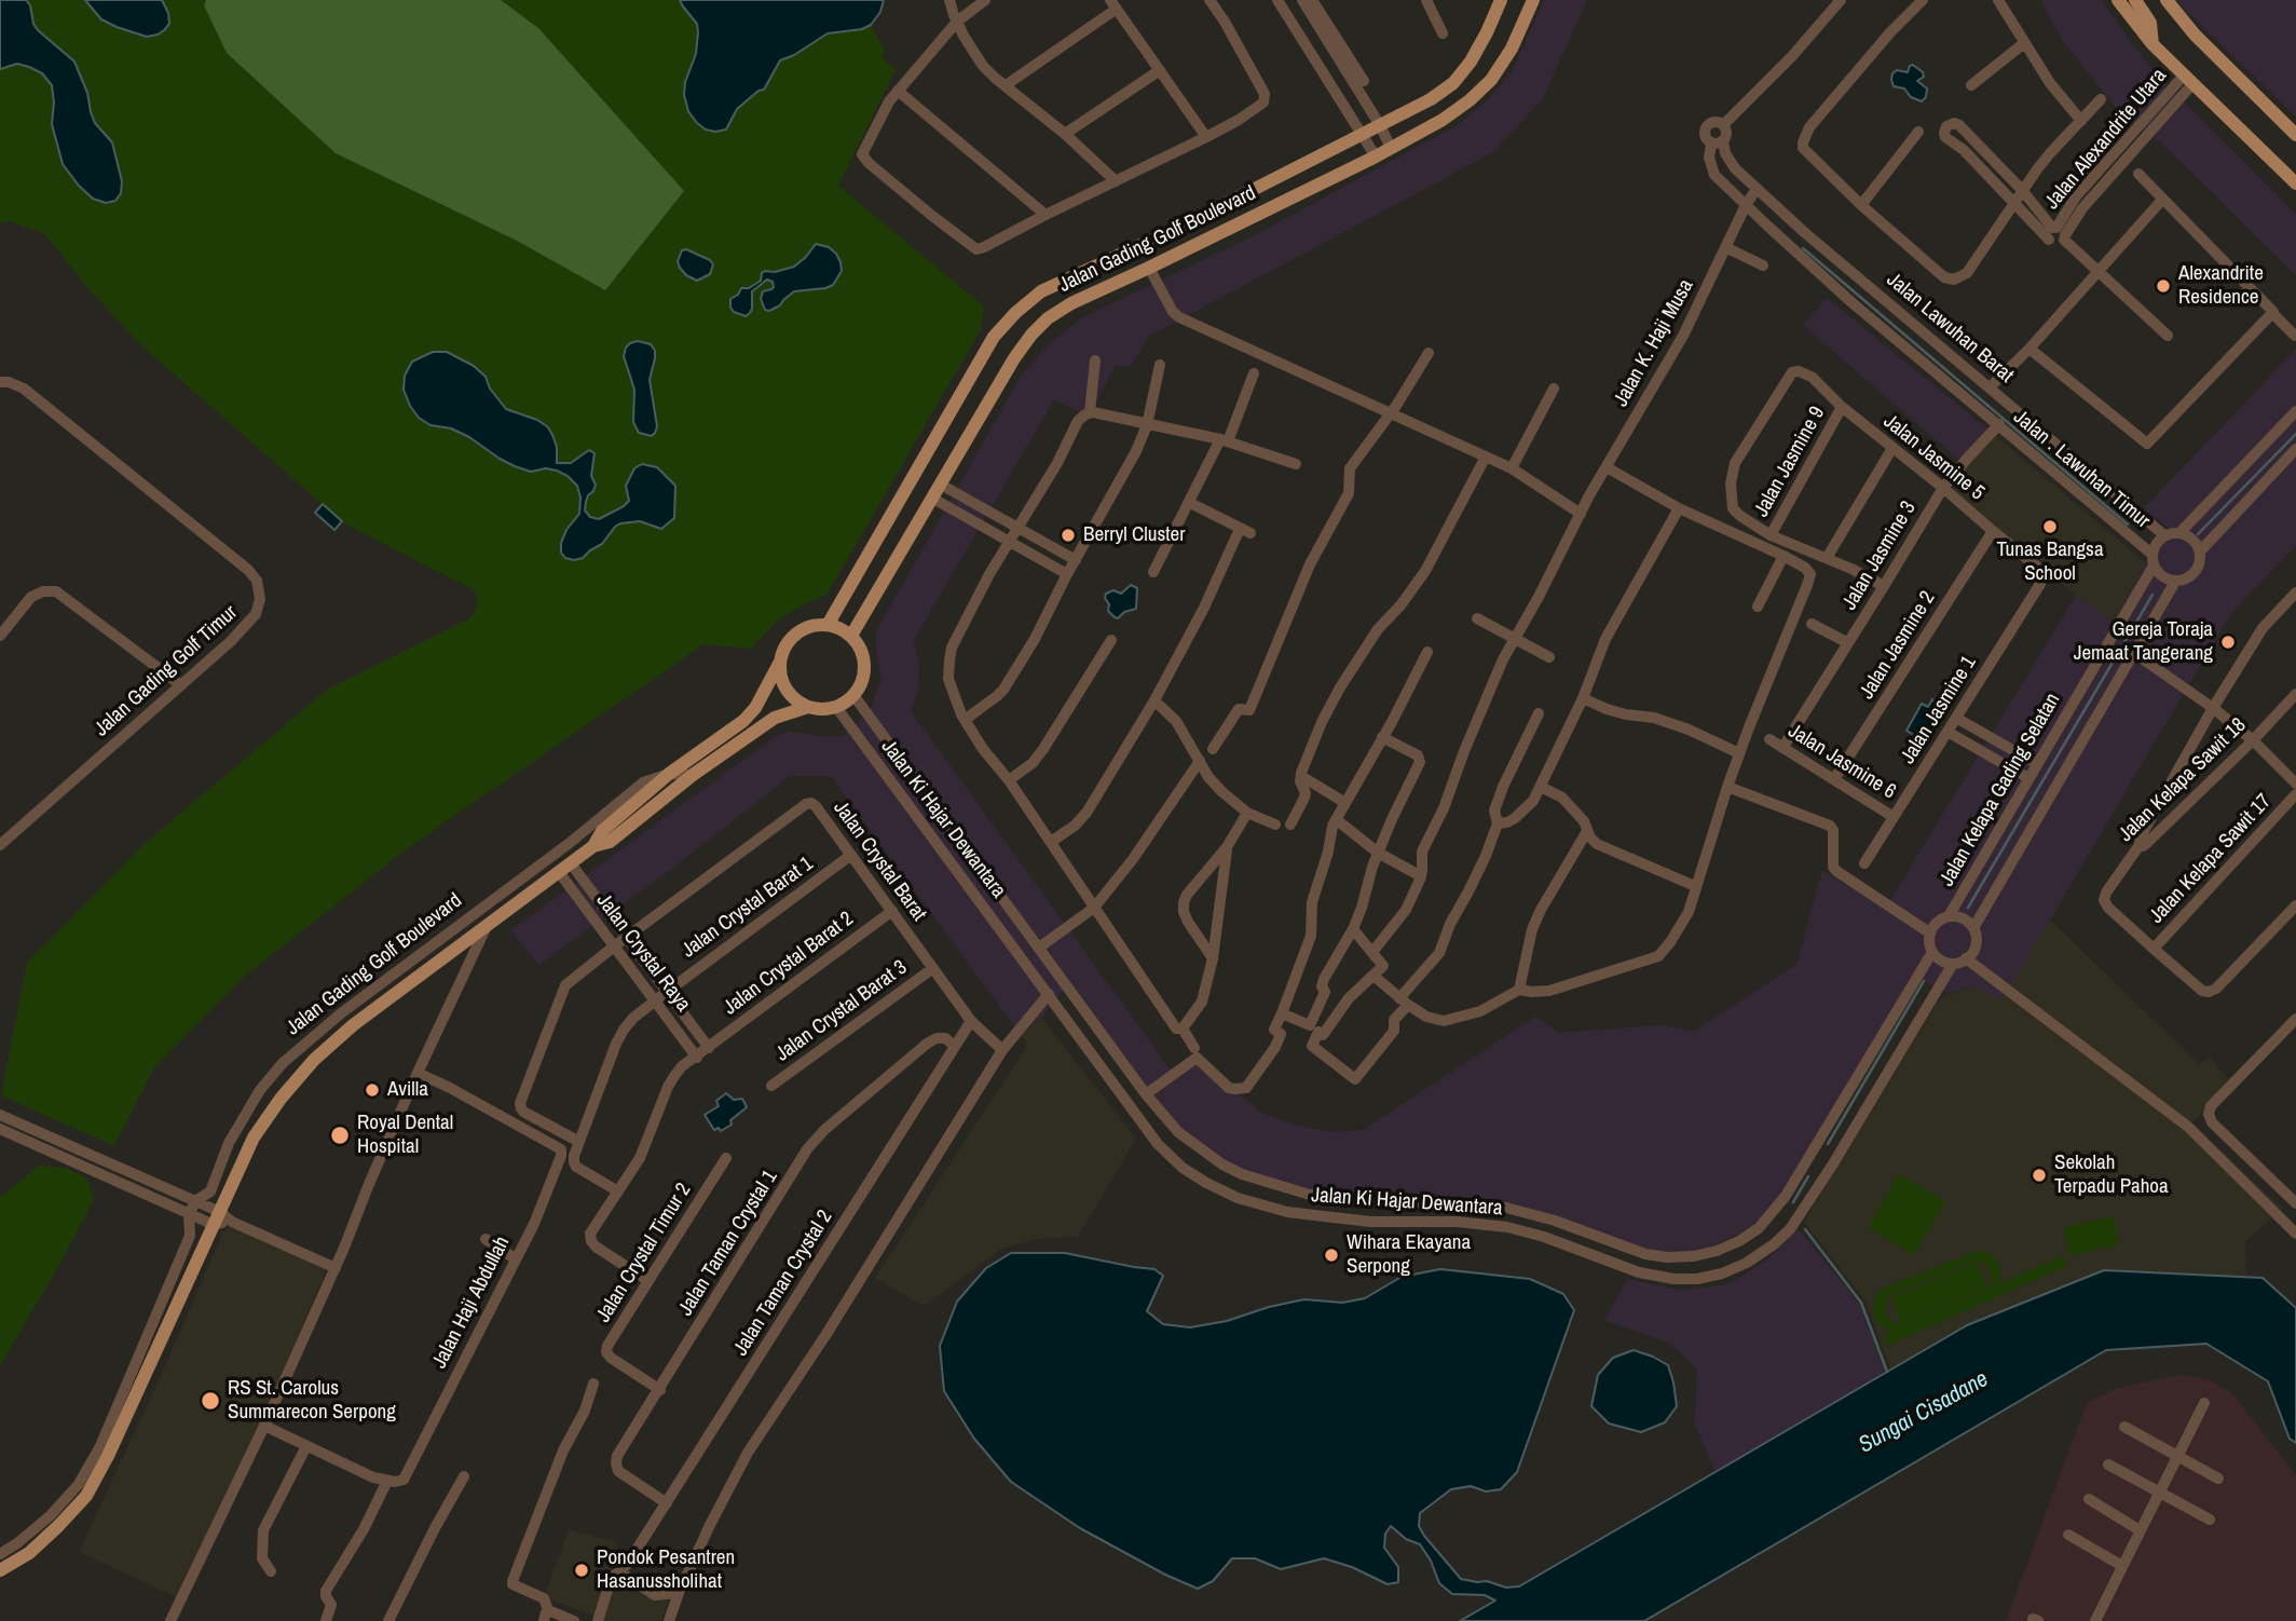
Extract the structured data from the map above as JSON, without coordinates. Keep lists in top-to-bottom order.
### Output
{
  "streets": {
    "main road": ["Jalan Gading Golf Boulevard"],
    "street": [
      "Jalan Alexandrite Utara",
      "Jalan Lawuhan Barat",
      "Jalan K. Haji Musa",
      "Jalan Jasmine 5",
      "Jalan Jasmine 9",
      "Jalan . Lawuhan Timur",
      "Jalan Jasmine 3",
      "Jalan Jasmine 2",
      "Jalan Gading Golf Timur",
      "Jalan Jasmine 1",
      "Jalan Jasmine 6",
      "Jalan Kelapa Sawit 18",
      "Jalan Kelapa Gading Selatan",
      "Jalan Ki Hajar Dewantara",
      "Jalan Kelapa Sawit 17",
      "Jalan Crystal Barat",
      "Jalan Crystal Barat 1",
      "Jalan Crystal Raya",
      "Jalan Crystal Barat 2",
      "Jalan Crystal Barat 3",
      "Jalan Taman Crystal 1",
      "Jalan Crystal Timur 2",
      "Jalan Taman Crystal 2",
      "Jalan Haji Abdullah"
    ]
  },
  "crossings": [
    ["Jalan Gading Golf Boulevard", "Jalan Ki Hajar Dewantara"],
    ["Jalan Gading Golf Boulevard", "Jalan Crystal Raya"],
    ["Jalan Lawuhan Barat", "Jalan K. Haji Musa"],
    ["Jalan Lawuhan Barat", "Jalan . Lawuhan Timur"],
    ["Jalan Lawuhan Barat", "Jalan Kelapa Gading Selatan"],
    ["Jalan K. Haji Musa", "Jalan . Lawuhan Timur"],
    ["Jalan Jasmine 5", "Jalan Jasmine 9"],
    ["Jalan Jasmine 5", "Jalan Jasmine 3"],
    ["Jalan Jasmine 5", "Jalan Jasmine 2"],
    ["Jalan Jasmine 5", "Jalan Jasmine 1"],
    ["Jalan . Lawuhan Timur", "Jalan Jasmine 3"],
    ["Jalan . Lawuhan Timur", "Jalan Kelapa Gading Selatan"],
    ["Jalan Jasmine 3", "Jalan Jasmine 6"],
    ["Jalan Jasmine 2", "Jalan Jasmine 6"],
    ["Jalan Jasmine 1", "Jalan Jasmine 6"],
    ["Jalan Kelapa Sawit 18", "Jalan Kelapa Sawit 17"],
    ["Jalan Kelapa Gading Selatan", "Jalan Ki Hajar Dewantara"],
    ["Jalan Crystal Barat", "Jalan Crystal Barat 1"],
    ["Jalan Crystal Barat", "Jalan Crystal Raya"],
    ["Jalan Crystal Barat", "Jalan Crystal Barat 2"],
    ["Jalan Crystal Barat", "Jalan Crystal Barat 3"],
    ["Jalan Crystal Barat", "Jalan Taman Crystal 2"],
    ["Jalan Crystal Barat 1", "Jalan Crystal Raya"],
    ["Jalan Crystal Raya", "Jalan Crystal Barat 2"],
    ["Jalan Crystal Barat 2", "Jalan Crystal Timur 2"],
    ["Jalan Taman Crystal 1", "Jalan Crystal Timur 2"],
    ["Jalan Taman Crystal 1", "Jalan Taman Crystal 2"]
  ],
  "water": ["Sungai Cisadane"],
  "places": [
    "Alexandrite Residence",
    "Tunas Bangsa School",
    "Berryl Cluster",
    "Gereja Toraja Jemaat Tangerang",
    "Avilla",
    "Royal Dental Hospital",
    "Sekolah Terpadu Pahoa",
    "Wihara Ekayana Serpong",
    "RS St. Carolus Summarecon Serpong",
    "Pondok Pesantren Hasanussholihat"
  ]
}
